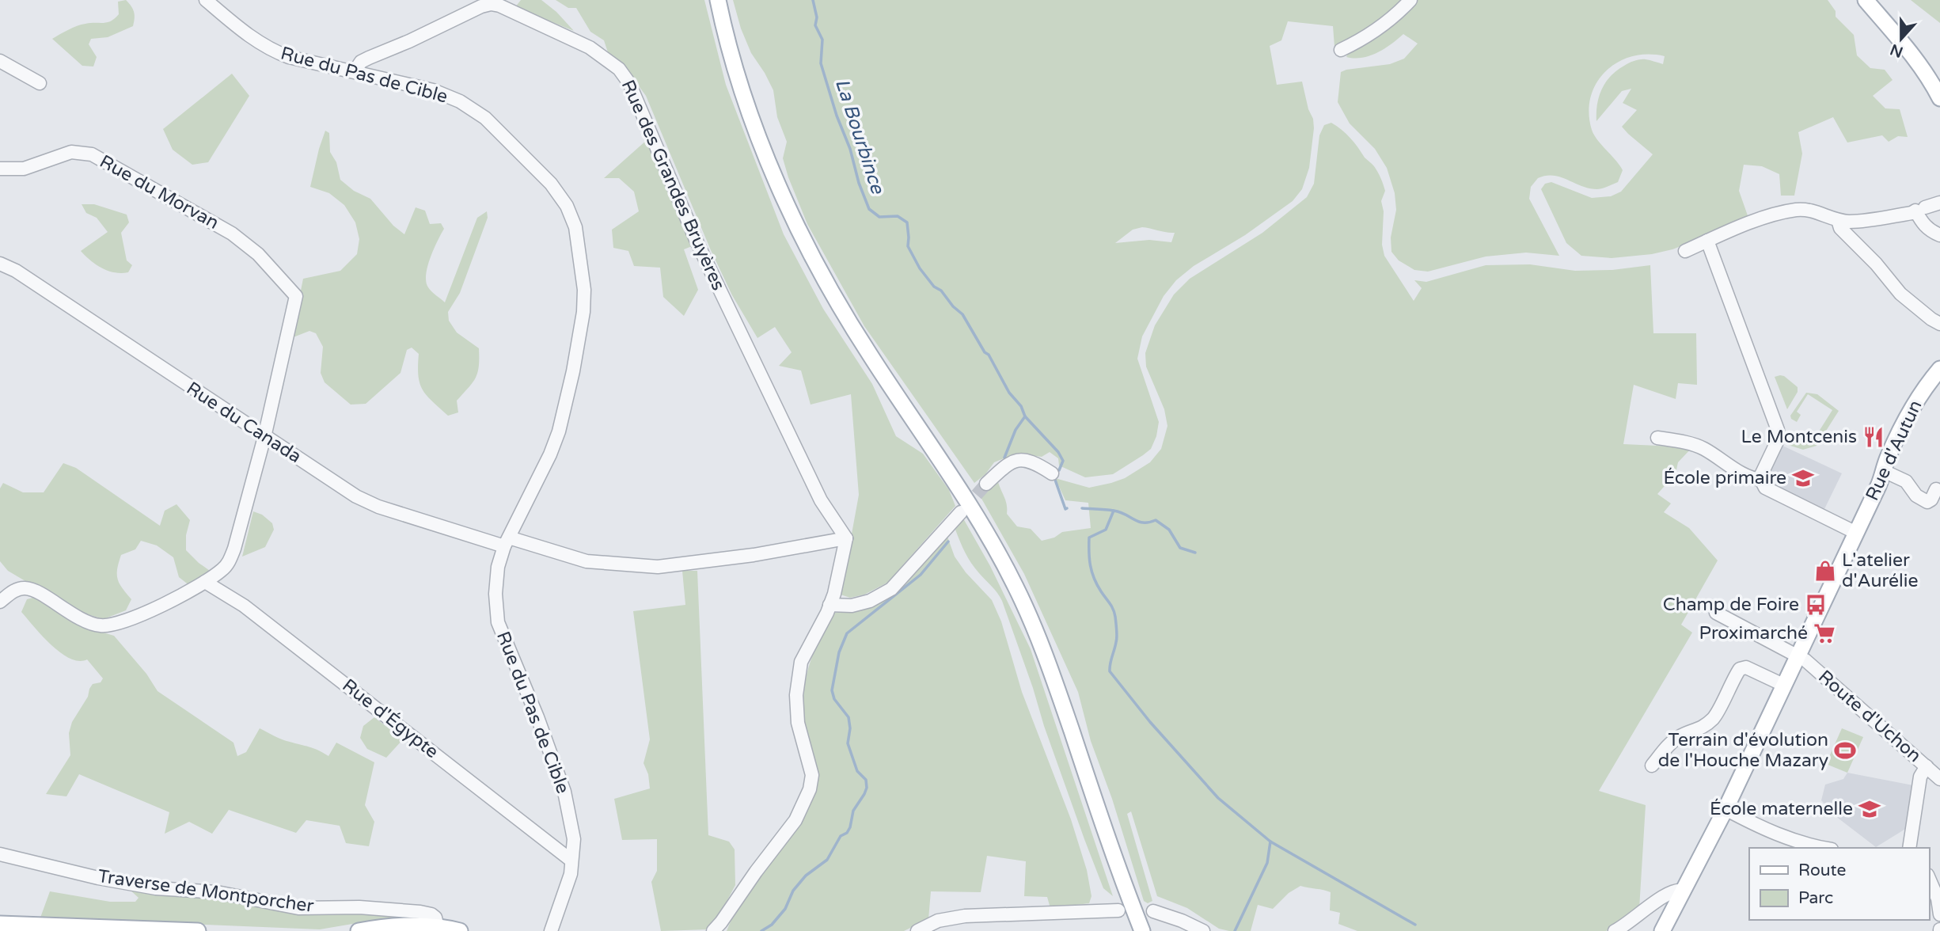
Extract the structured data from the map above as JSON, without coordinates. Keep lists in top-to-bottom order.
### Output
{
  "streets": {
    "main road": ["Rue d'Autun"],
    "street": [
      "Rue du Pas de Cible",
      "Rue des Grandes Bruyères",
      "Rue du Morvan",
      "Rue du Canada",
      "Route d'Uchon",
      "Rue d'Égypte",
      "Traverse de Montporcher"
    ]
  },
  "crossings": [
    ["Rue du Pas de Cible", "Rue des Grandes Bruyères"],
    ["Rue du Pas de Cible", "Rue du Canada"],
    ["Rue du Pas de Cible", "Rue d'Égypte"],
    ["Rue des Grandes Bruyères", "Rue du Canada"],
    ["Rue du Morvan", "Rue du Canada"],
    ["Rue d'Autun", "Route d'Uchon"]
  ],
  "water": ["La Bourbince"],
  "places": {
    "restaurant": ["Le Montcenis"],
    "school or university": ["École primaire", "École maternelle"],
    "shop": ["L'atelier d'Aurélie"],
    "bus stop": ["Champ de Foire"],
    "supermarket": ["Proximarché"],
    "sports": ["Terrain d'évolution de l'Houche Mazary"]
  },
  "legend": ["Route", "Parc"],
  "north": "bottom"
}
